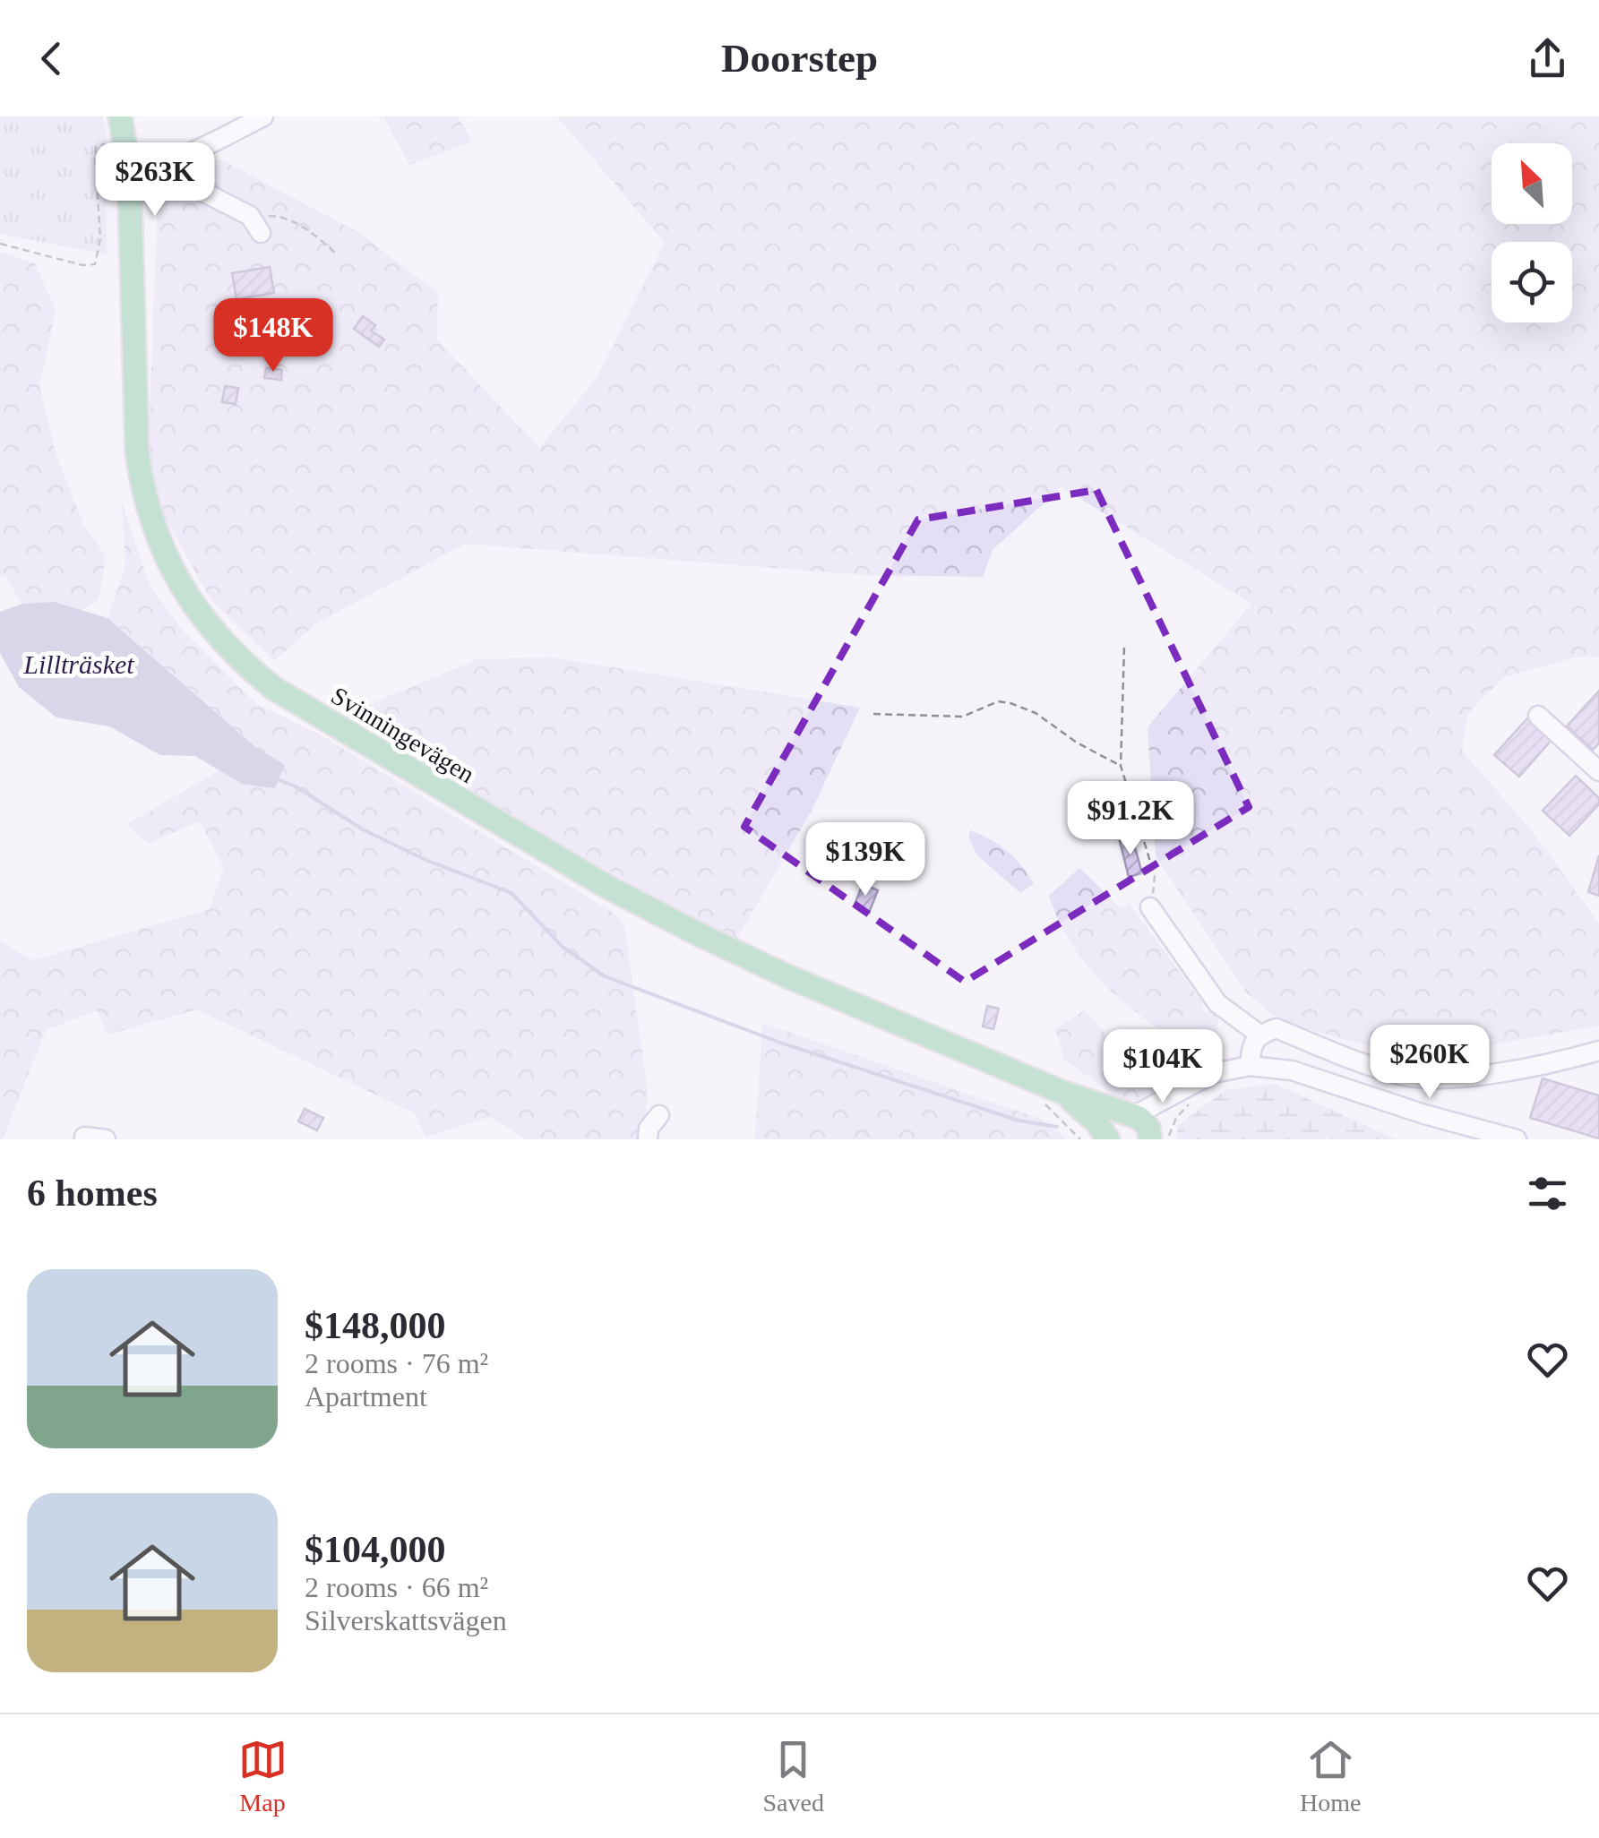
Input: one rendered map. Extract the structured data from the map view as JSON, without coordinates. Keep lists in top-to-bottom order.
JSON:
{
  "streets": {
    "main road": ["Svinningevägen"]
  },
  "water": ["Lillträsket"],
  "north": "top left",
  "page": {
    "header": "Doorstep",
    "price": [
      "$263K",
      "$148K",
      "$91.2K",
      "$139K",
      "$260K",
      "$104K"
    ],
    "heading": "6 homes",
    "list": [
      {
        "name": "$148,000",
        "note": "2 rooms · 76 m² · Apartment"
      },
      {
        "name": "$104,000",
        "note": "2 rooms · 66 m² · Silverskattsvägen"
      }
    ],
    "tabs": ["Map", "Saved", "Home"]
  }
}
